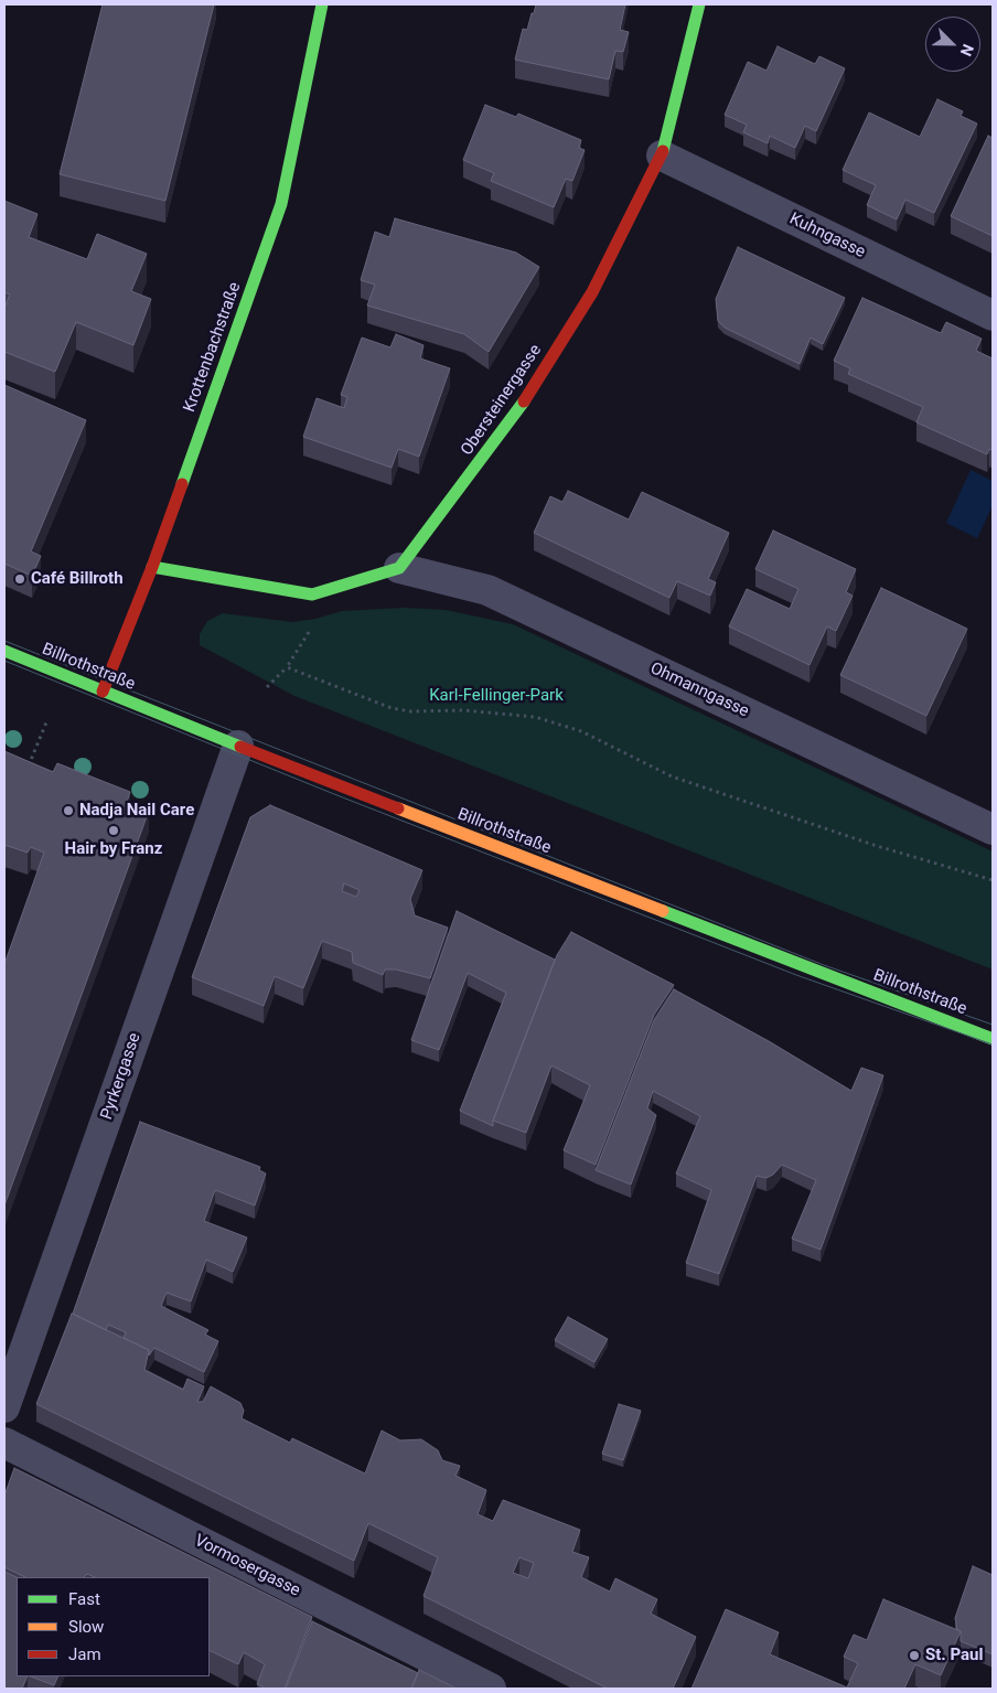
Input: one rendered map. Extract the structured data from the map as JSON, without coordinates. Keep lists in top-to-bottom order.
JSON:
{
  "streets": {
    "main road": ["Krottenbachstraße", "Obersteinergasse", "Billrothstraße"],
    "street": [
      "Kuhngasse",
      "Ohmanngasse",
      "Pyrkergasse",
      "Vormosergasse"
    ]
  },
  "crossings": [
    ["Kuhngasse", "Obersteinergasse"],
    ["Krottenbachstraße", "Billrothstraße"],
    ["Obersteinergasse", "Ohmanngasse"],
    ["Billrothstraße", "Pyrkergasse"]
  ],
  "parks": ["Karl-Fellinger-Park"],
  "places": [
    "Café Billroth",
    "Nadja Nail Care",
    "Hair by Franz",
    "St. Paul"
  ],
  "legend": ["Fast", "Slow", "Jam"],
  "north": "bottom right"
}
